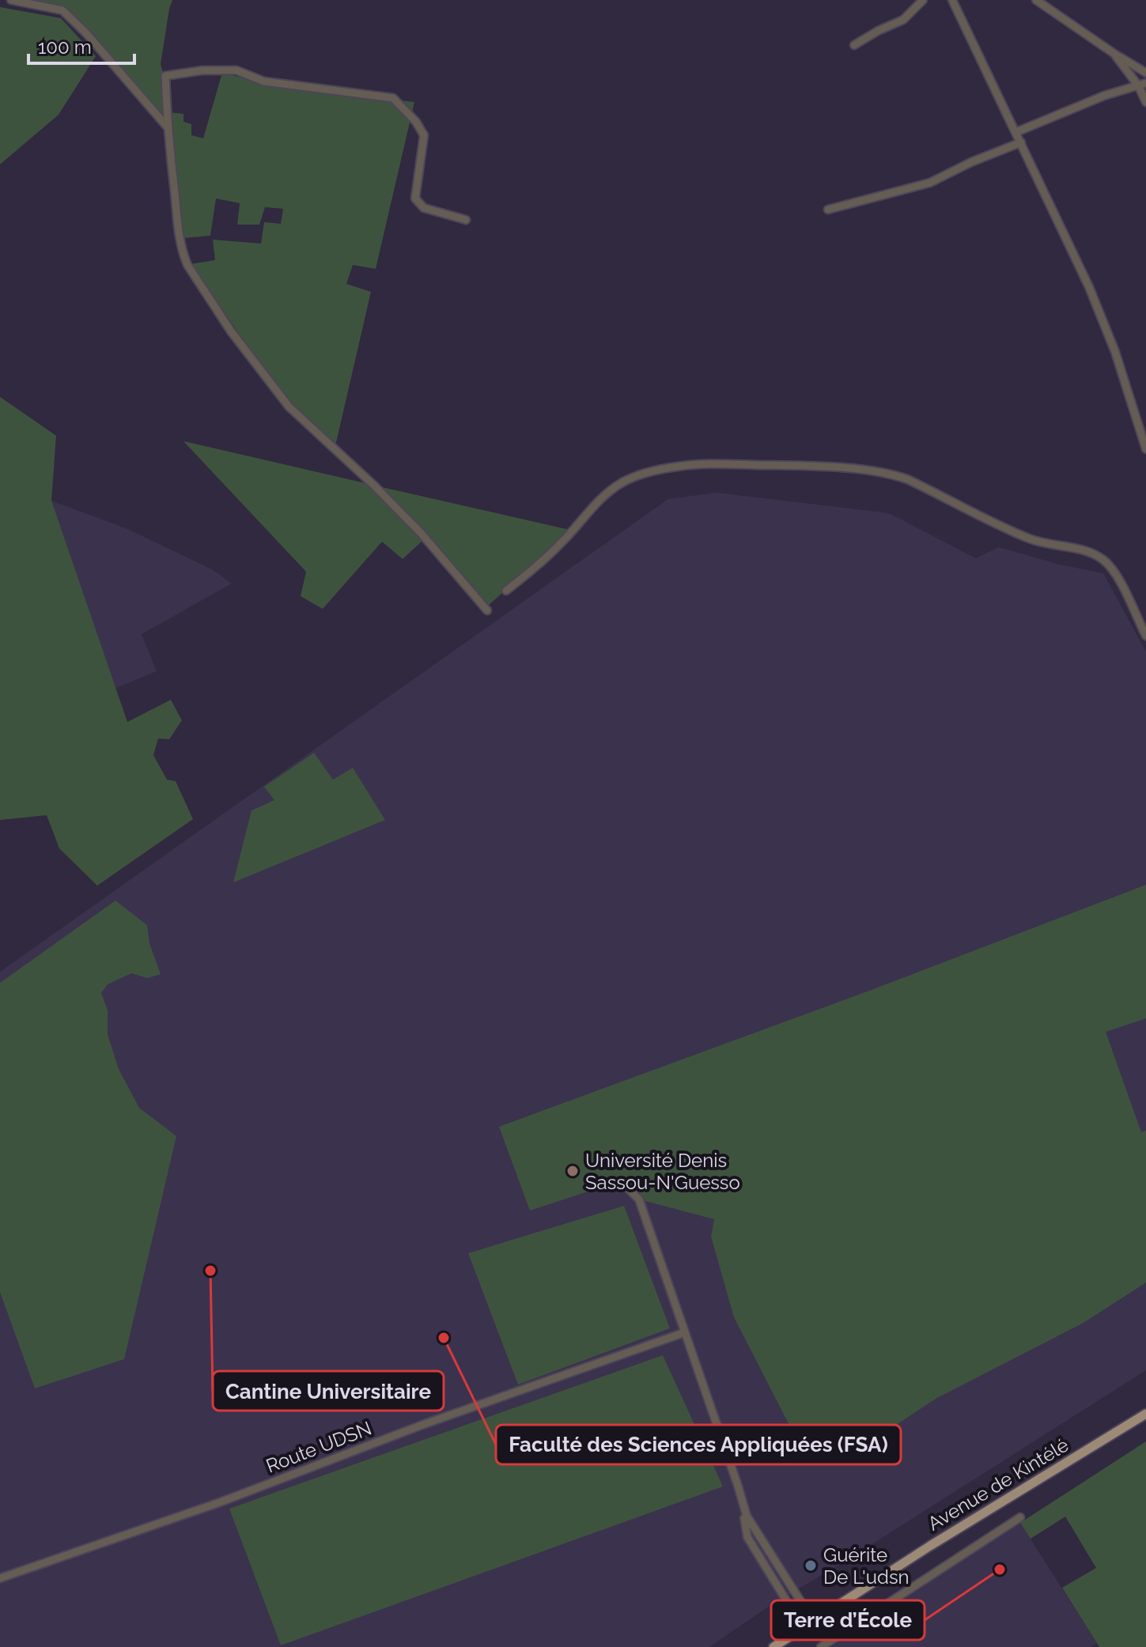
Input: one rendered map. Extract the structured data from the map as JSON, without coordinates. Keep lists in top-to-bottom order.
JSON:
{
  "streets": {
    "main road": ["Avenue de Kintélé"],
    "street": ["Route UDSN"]
  },
  "places": [
    "Université Denis Sassou-N'Guesso",
    "Cantine Universitaire",
    "Faculté des Sciences Appliquées (FSA)",
    "Guérite De L'udsn",
    "Terre d’École"
  ],
  "scale_bar": "100 m"
}
